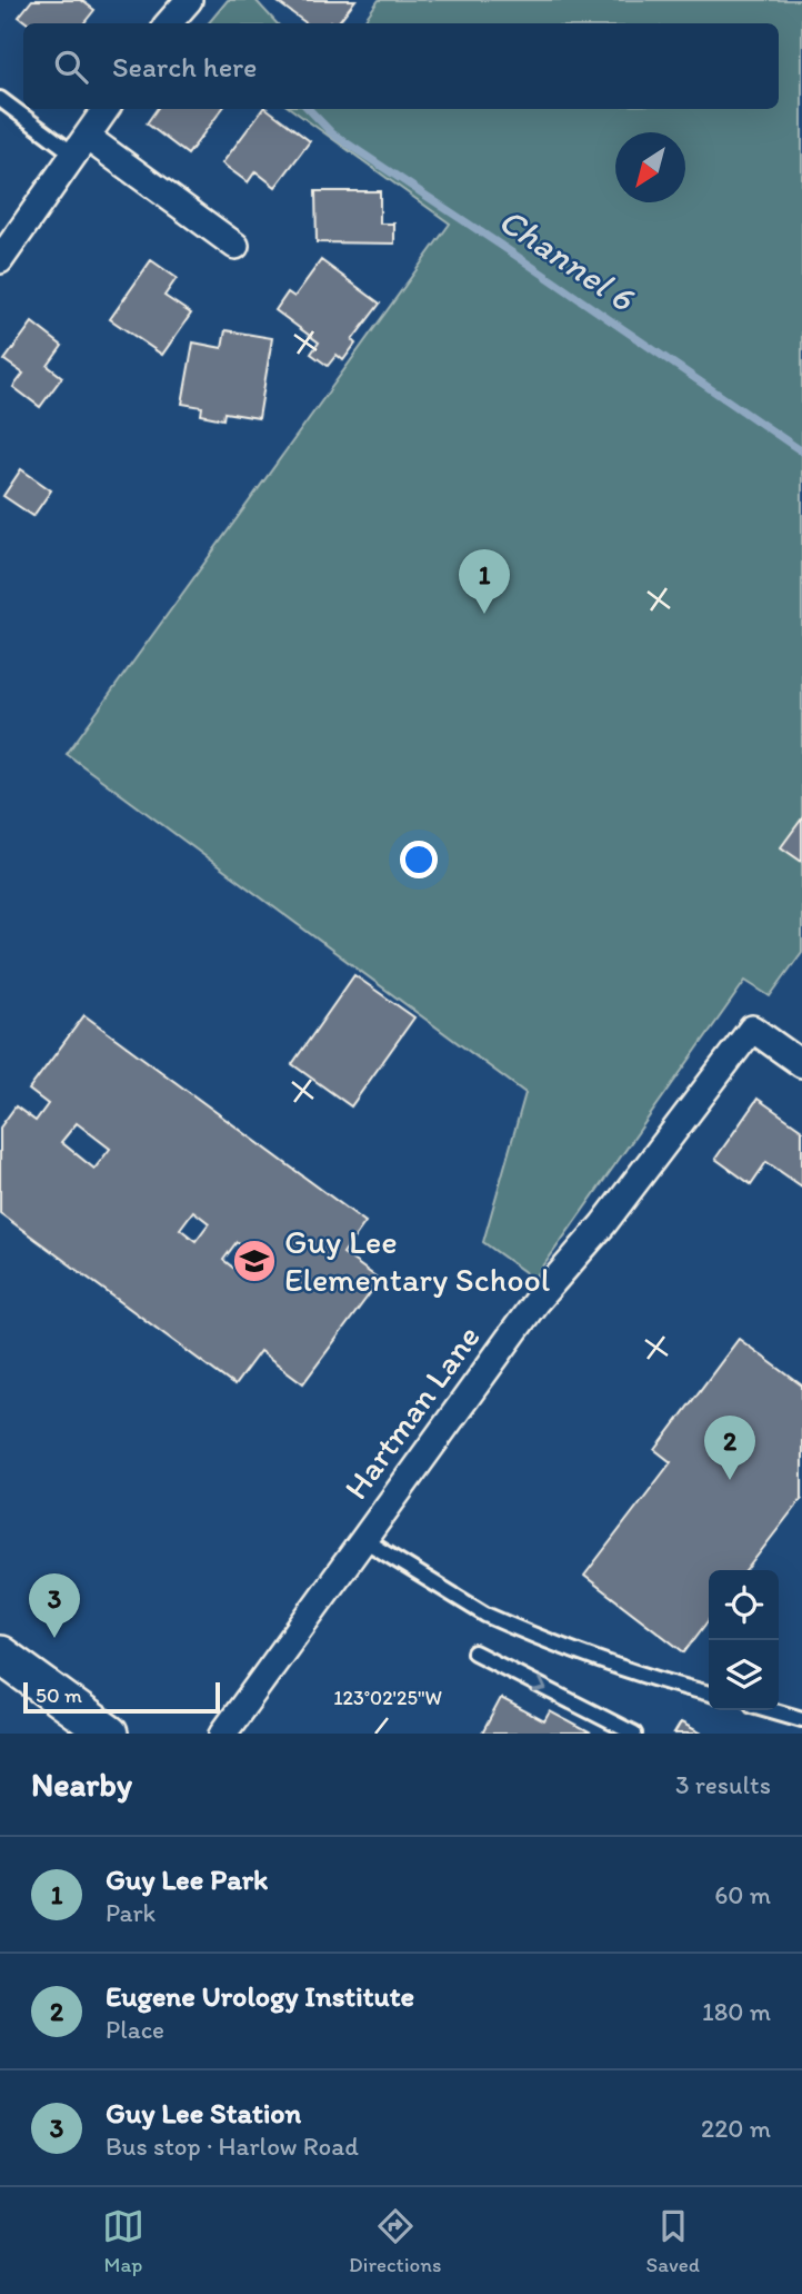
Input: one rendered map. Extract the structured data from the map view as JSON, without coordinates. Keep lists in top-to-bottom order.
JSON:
{
  "streets": {
    "street": ["Hartman Lane"]
  },
  "water": ["Channel 6"],
  "places": {
    "school or university": ["Guy Lee Elementary School"]
  },
  "scale_bar": "50 m",
  "north": "bottom left",
  "page": {
    "search": "Search here",
    "pins": ["1", "2", "3"],
    "scale": "50 m",
    "heading": ["Nearby", "3 results"],
    "list": [
      {
        "mark": "1",
        "name": "Guy Lee Park",
        "note": "Park",
        "value": "60 m"
      },
      {
        "mark": "2",
        "name": "Eugene Urology Institute",
        "note": "Place",
        "value": "180 m"
      },
      {
        "mark": "3",
        "name": "Guy Lee Station",
        "note": "Bus stop · Harlow Road",
        "value": "220 m"
      }
    ],
    "nav": ["Map", "Directions", "Saved"]
  },
  "coordinates": ["123°02'25\"W"]
}
